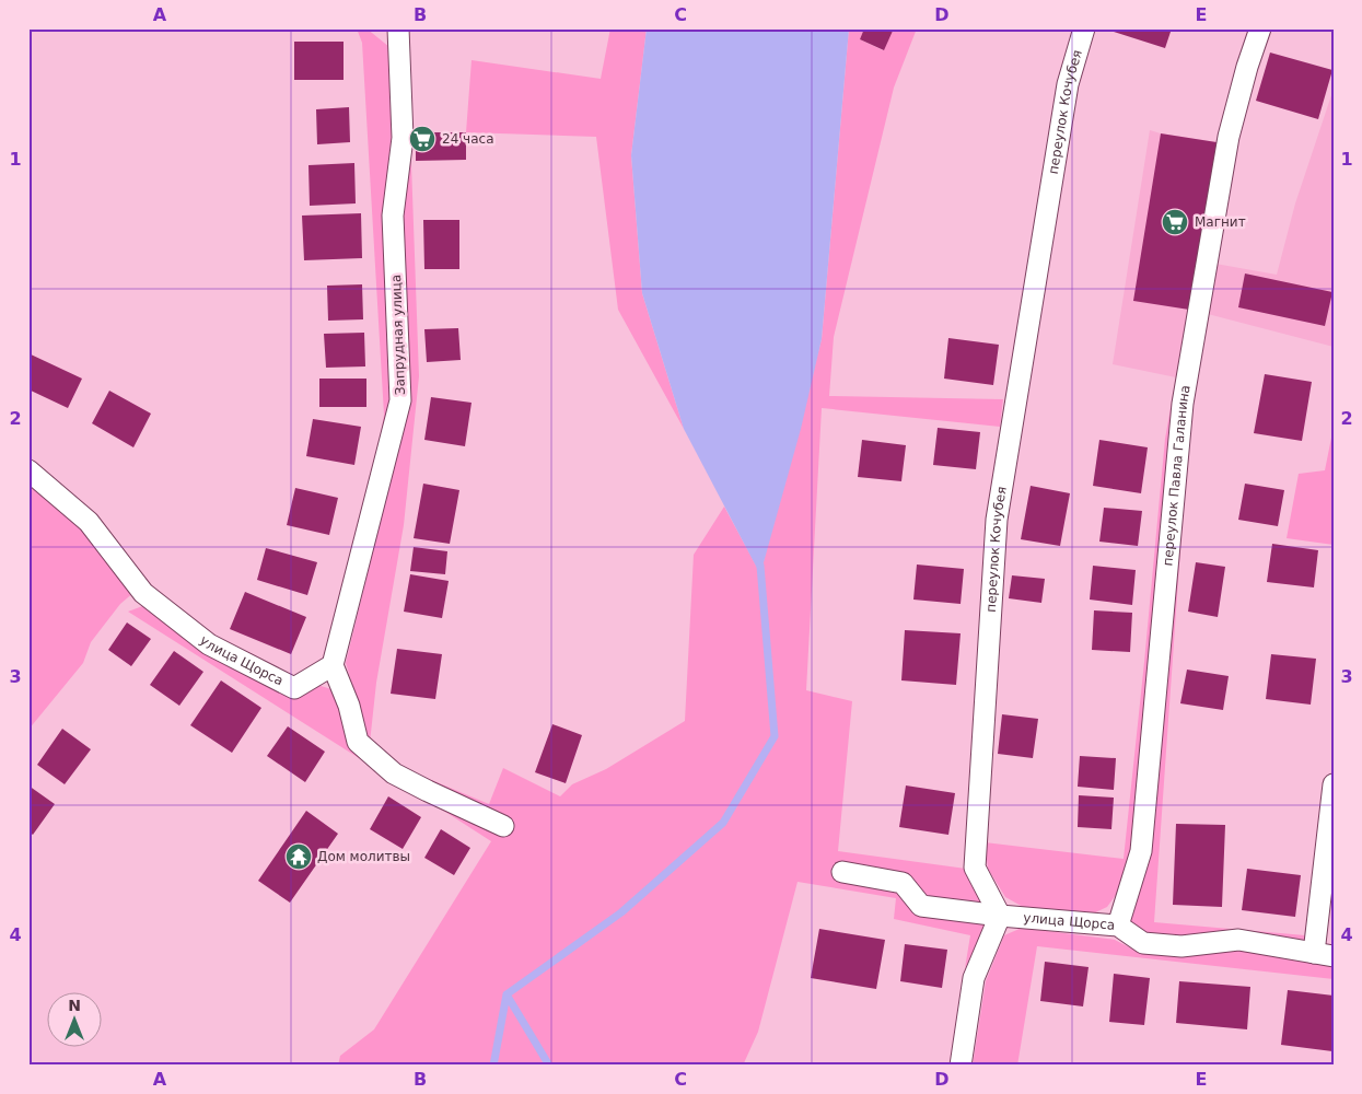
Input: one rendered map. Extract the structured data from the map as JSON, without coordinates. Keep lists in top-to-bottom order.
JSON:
{
  "streets": {
    "street": [
      "переулок Кочубея",
      "Запрудная улица",
      "переулок Павла Галанина",
      "улица Щорса"
    ]
  },
  "crossings": [
    ["переулок Кочубея", "улица Щорса"],
    ["Запрудная улица", "улица Щорса"],
    ["переулок Павла Галанина", "улица Щорса"]
  ],
  "places": {
    "supermarket": ["24 часа", "Магнит"],
    "temple": ["Дом молитвы"]
  },
  "north": "top",
  "grid": {
    "columns": [
      "A",
      "B",
      "C",
      "D",
      "E"
    ],
    "rows": [
      "1",
      "2",
      "3",
      "4"
    ]
  }
}
